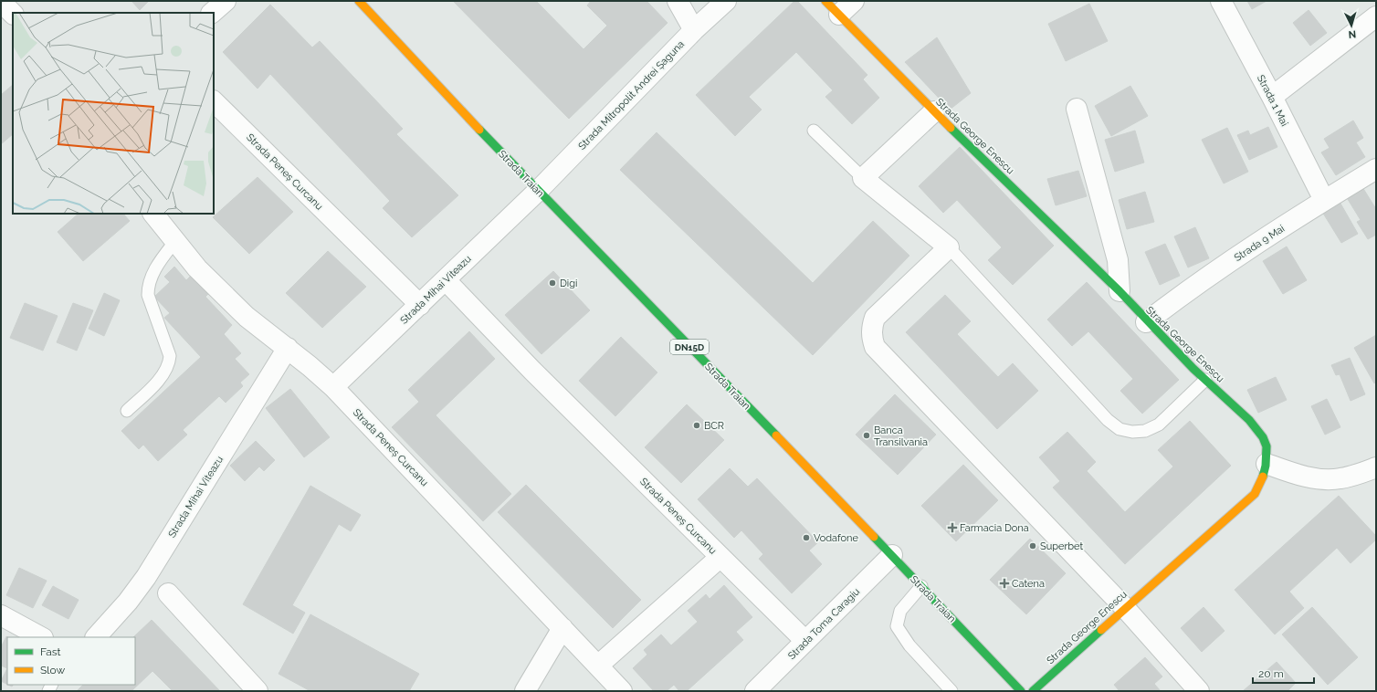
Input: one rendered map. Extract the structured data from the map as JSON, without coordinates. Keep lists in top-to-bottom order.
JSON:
{
  "streets": {
    "street": [
      "Strada Mitropolit Andrei Șaguna",
      "Strada 1 Mai",
      "Strada George Enescu",
      "Strada Peneș Curcanu",
      "Strada Traian",
      "Strada 9 Mai",
      "Strada Mihai Viteazu",
      "DN15D",
      "Strada Toma Caragiu"
    ]
  },
  "crossings": [
    ["Strada Mitropolit Andrei Șaguna", "Strada Traian"],
    ["Strada Mitropolit Andrei Șaguna", "Strada Mihai Viteazu"],
    ["Strada 1 Mai", "Strada 9 Mai"],
    ["Strada George Enescu", "Strada 9 Mai"],
    ["Strada Peneș Curcanu", "Strada Mihai Viteazu"],
    ["Strada Peneș Curcanu", "Strada Toma Caragiu"],
    ["Strada Traian", "Strada Mihai Viteazu"],
    ["Strada Traian", "Strada Toma Caragiu"]
  ],
  "places": {
    "other": [
      "Digi",
      "BCR",
      "Banca Transilvania",
      "Vodafone",
      "Superbet"
    ],
    "health": ["Farmacia Dona", "Catena"]
  },
  "legend": ["Fast", "Slow"],
  "scale_bar": "20 m",
  "north": "bottom"
}
